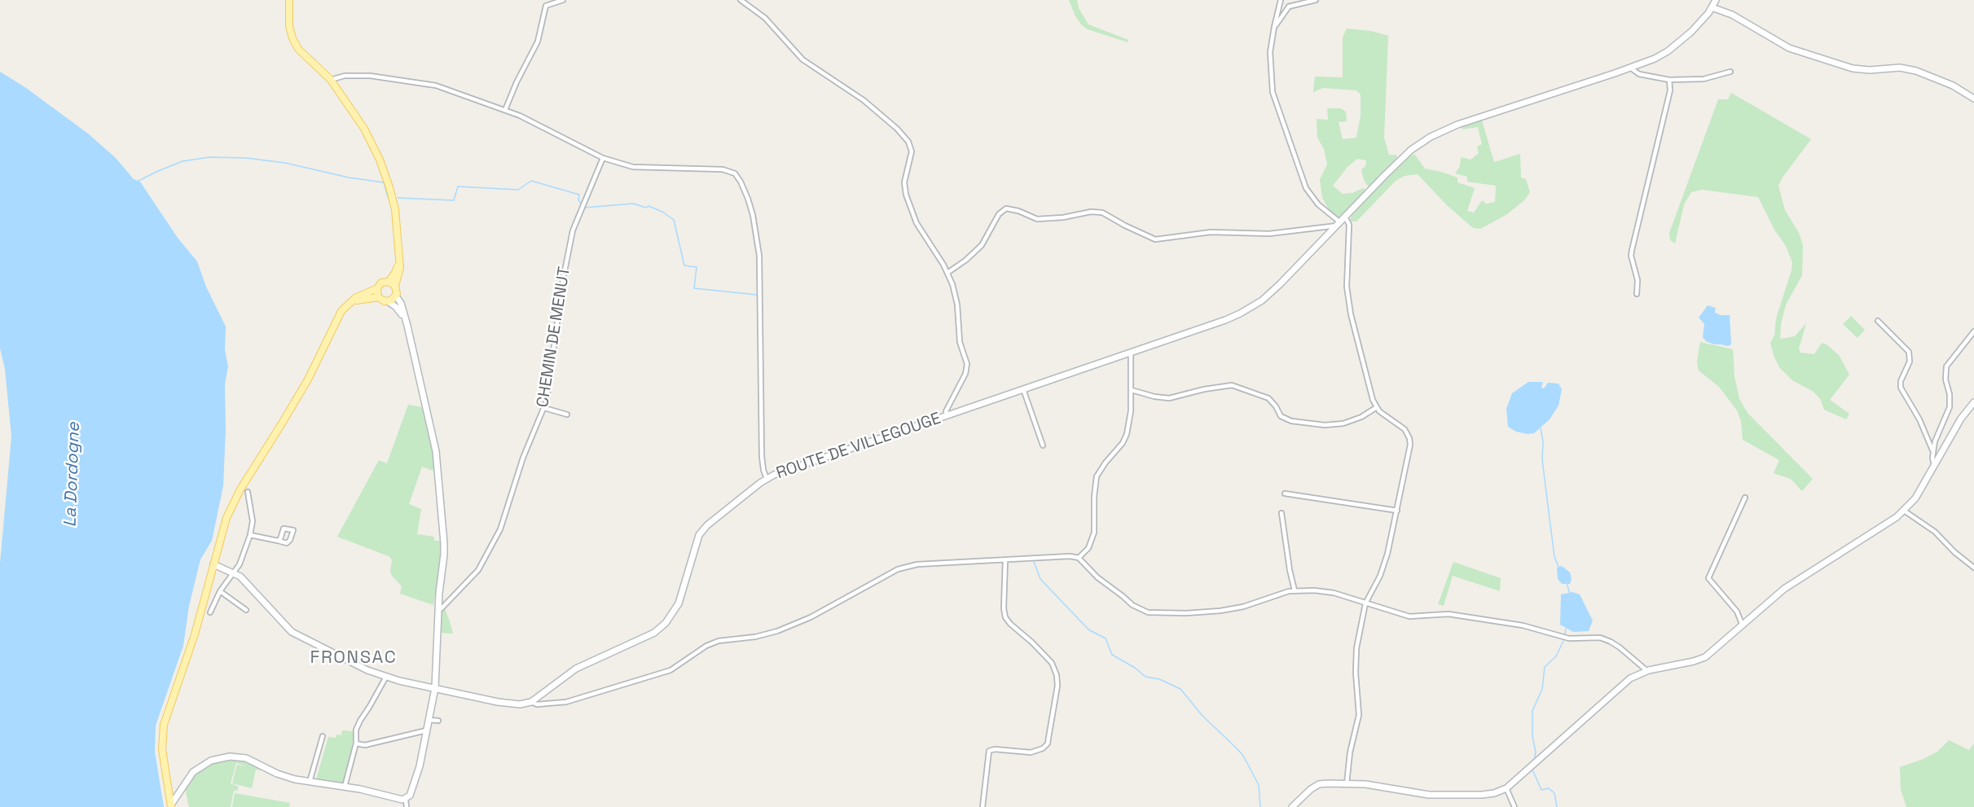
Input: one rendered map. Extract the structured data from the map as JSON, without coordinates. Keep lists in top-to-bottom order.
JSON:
{
  "streets": {
    "street": ["CHEMIN DE MENUT", "ROUTE DE VILLEGOUGE"]
  },
  "districts": ["FRONSAC"],
  "water": ["La Dordogne"]
}
